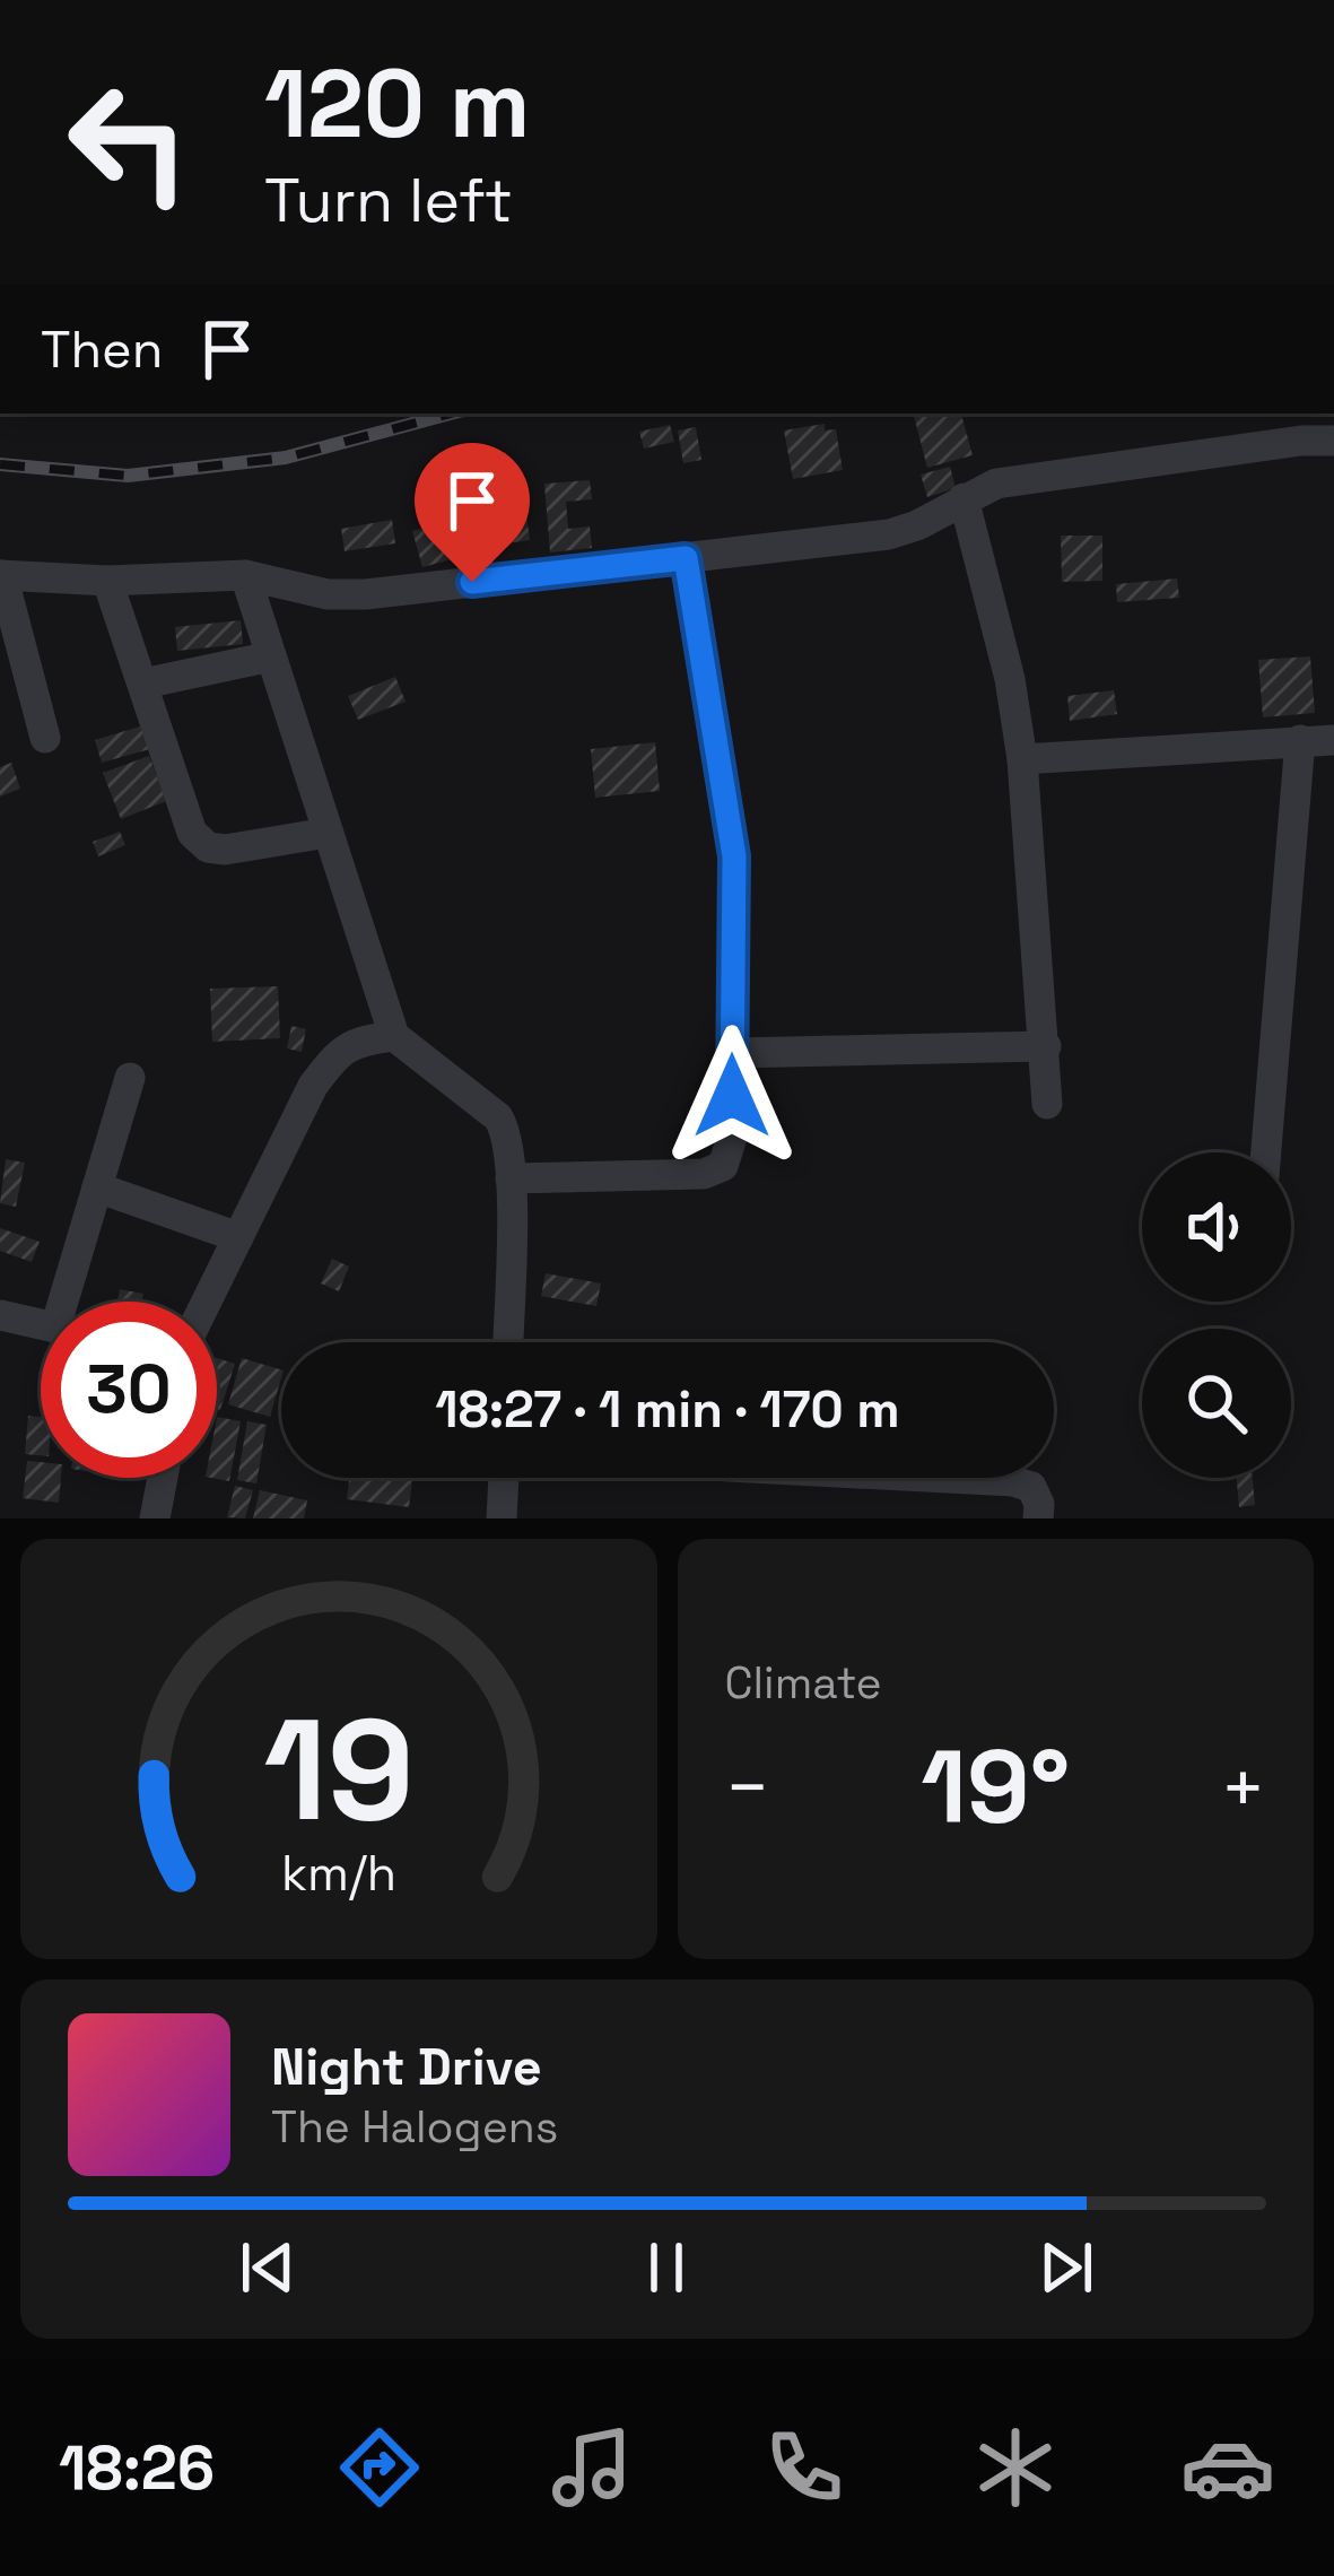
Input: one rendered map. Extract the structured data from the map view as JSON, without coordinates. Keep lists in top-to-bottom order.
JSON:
{
  "page": {
    "turn": ["120 m", "Turn left"],
    "then": "Then",
    "limit": "30",
    "trip": "18:27 · 1 min · 170 m",
    "tile": "Climate",
    "heat": ["−", "19°", "+"],
    "song": ["Night Drive", "The Halogens"],
    "tabs": "18:26",
    "gauge": ["19", "km/h"]
  }
}
